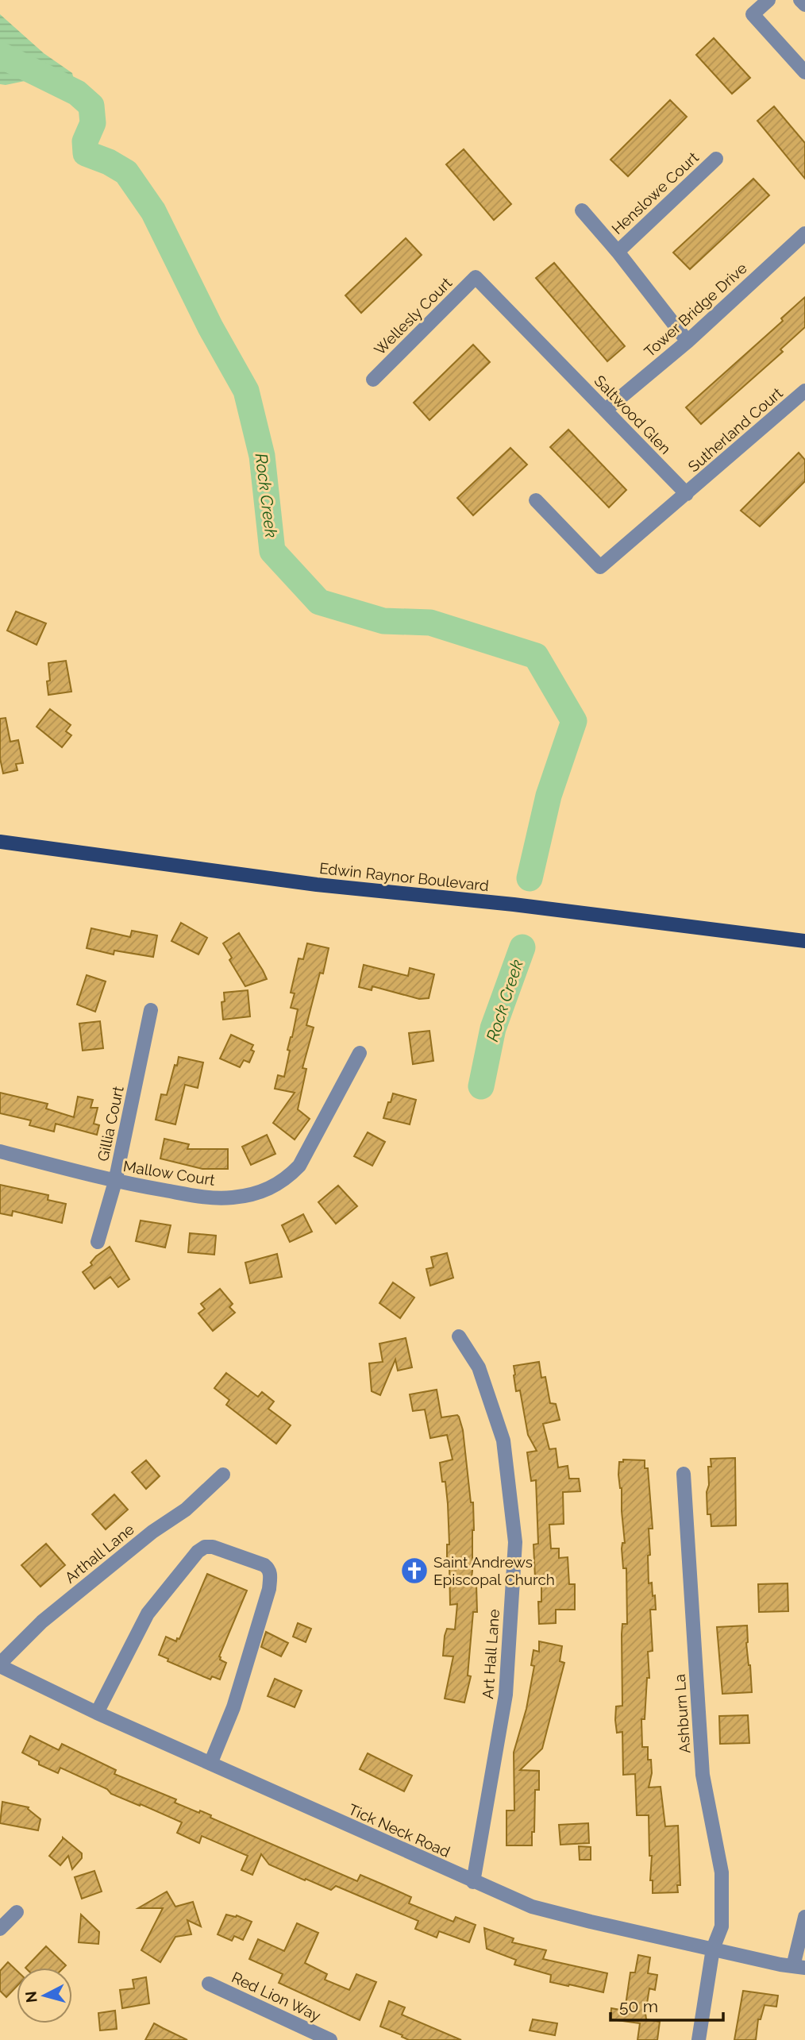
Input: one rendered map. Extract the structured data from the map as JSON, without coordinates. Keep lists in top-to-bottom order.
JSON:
{
  "streets": {
    "main road": ["Edwin Raynor Boulevard"],
    "street": [
      "Henslowe Court",
      "Tower Bridge Drive",
      "Wellesly Court",
      "Saltwood Glen",
      "Sutherland Court",
      "Gillia Court",
      "Mallow Court",
      "Arthall Lane",
      "Art Hall Lane",
      "Ashburn La",
      "Tick Neck Road",
      "Red Lion Way"
    ]
  },
  "crossings": [
    ["Tower Bridge Drive", "Saltwood Glen"],
    ["Wellesly Court", "Saltwood Glen"],
    ["Saltwood Glen", "Sutherland Court"],
    ["Gillia Court", "Mallow Court"],
    ["Arthall Lane", "Tick Neck Road"],
    ["Art Hall Lane", "Tick Neck Road"],
    ["Ashburn La", "Tick Neck Road"]
  ],
  "water": ["Rock Creek"],
  "places": {
    "church": ["Saint Andrews Episcopal Church"]
  },
  "scale_bar": "50 m",
  "north": "left"
}
